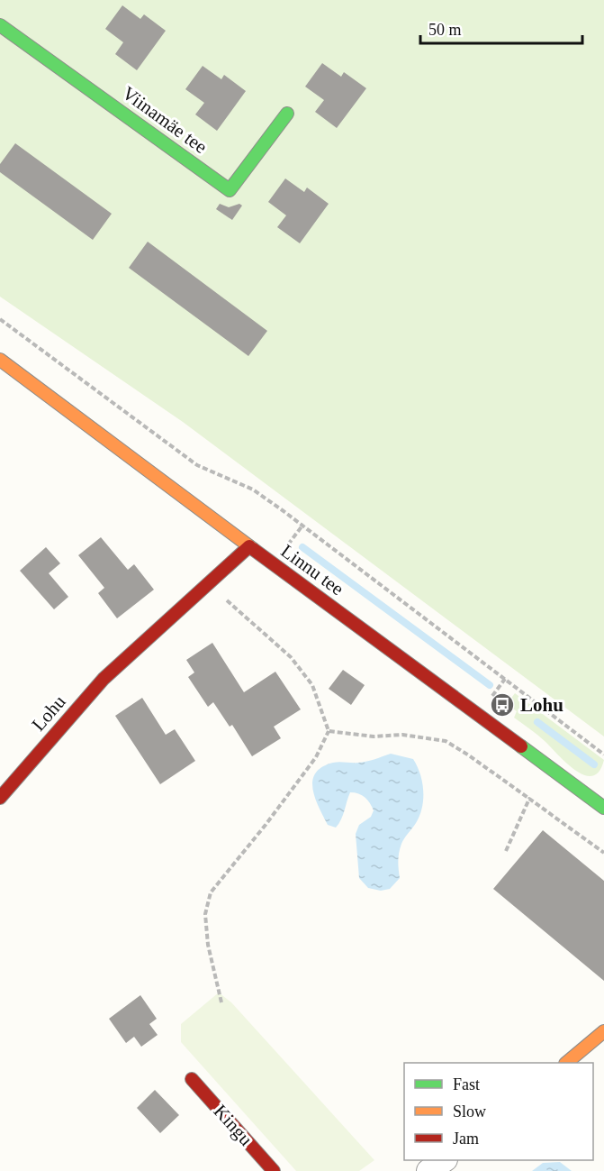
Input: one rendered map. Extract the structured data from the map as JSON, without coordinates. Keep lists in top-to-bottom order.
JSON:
{
  "streets": {
    "street": [
      "Viinamäe tee",
      "Linnu tee",
      "Lohu",
      "Kingu"
    ]
  },
  "crossings": [
    ["Linnu tee", "Lohu"]
  ],
  "places": {
    "bus stop": ["Lohu"]
  },
  "legend": ["Fast", "Slow", "Jam"],
  "scale_bar": "50 m"
}
